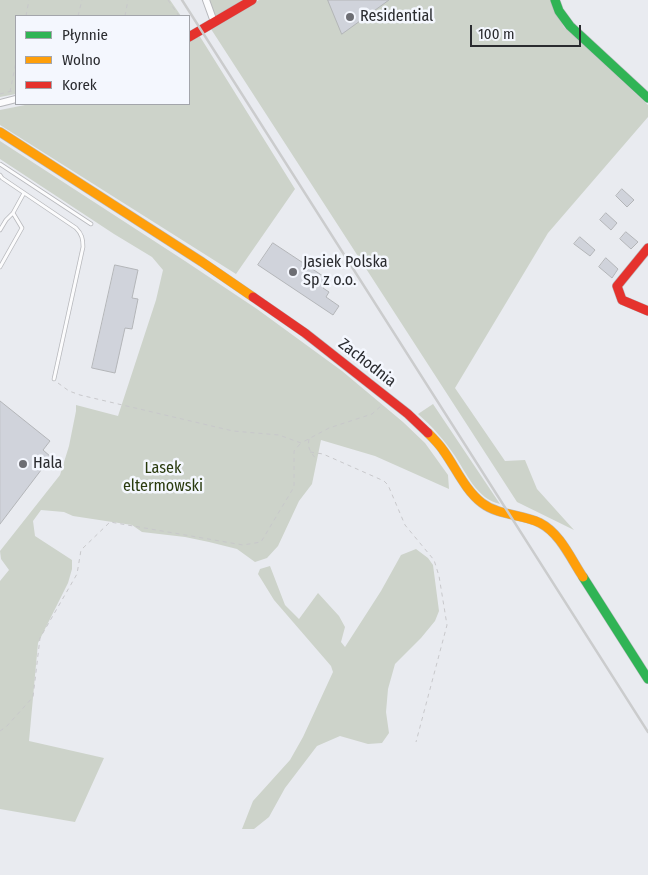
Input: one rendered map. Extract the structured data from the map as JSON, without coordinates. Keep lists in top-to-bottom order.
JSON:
{
  "streets": {
    "street": ["Zachodnia"]
  },
  "parks": ["Lasek eltermowski"],
  "places": ["Residential", "Jasiek Polska Sp z o.o.", "Hala"],
  "legend": ["Płynnie", "Wolno", "Korek"],
  "scale_bar": "100 m"
}
